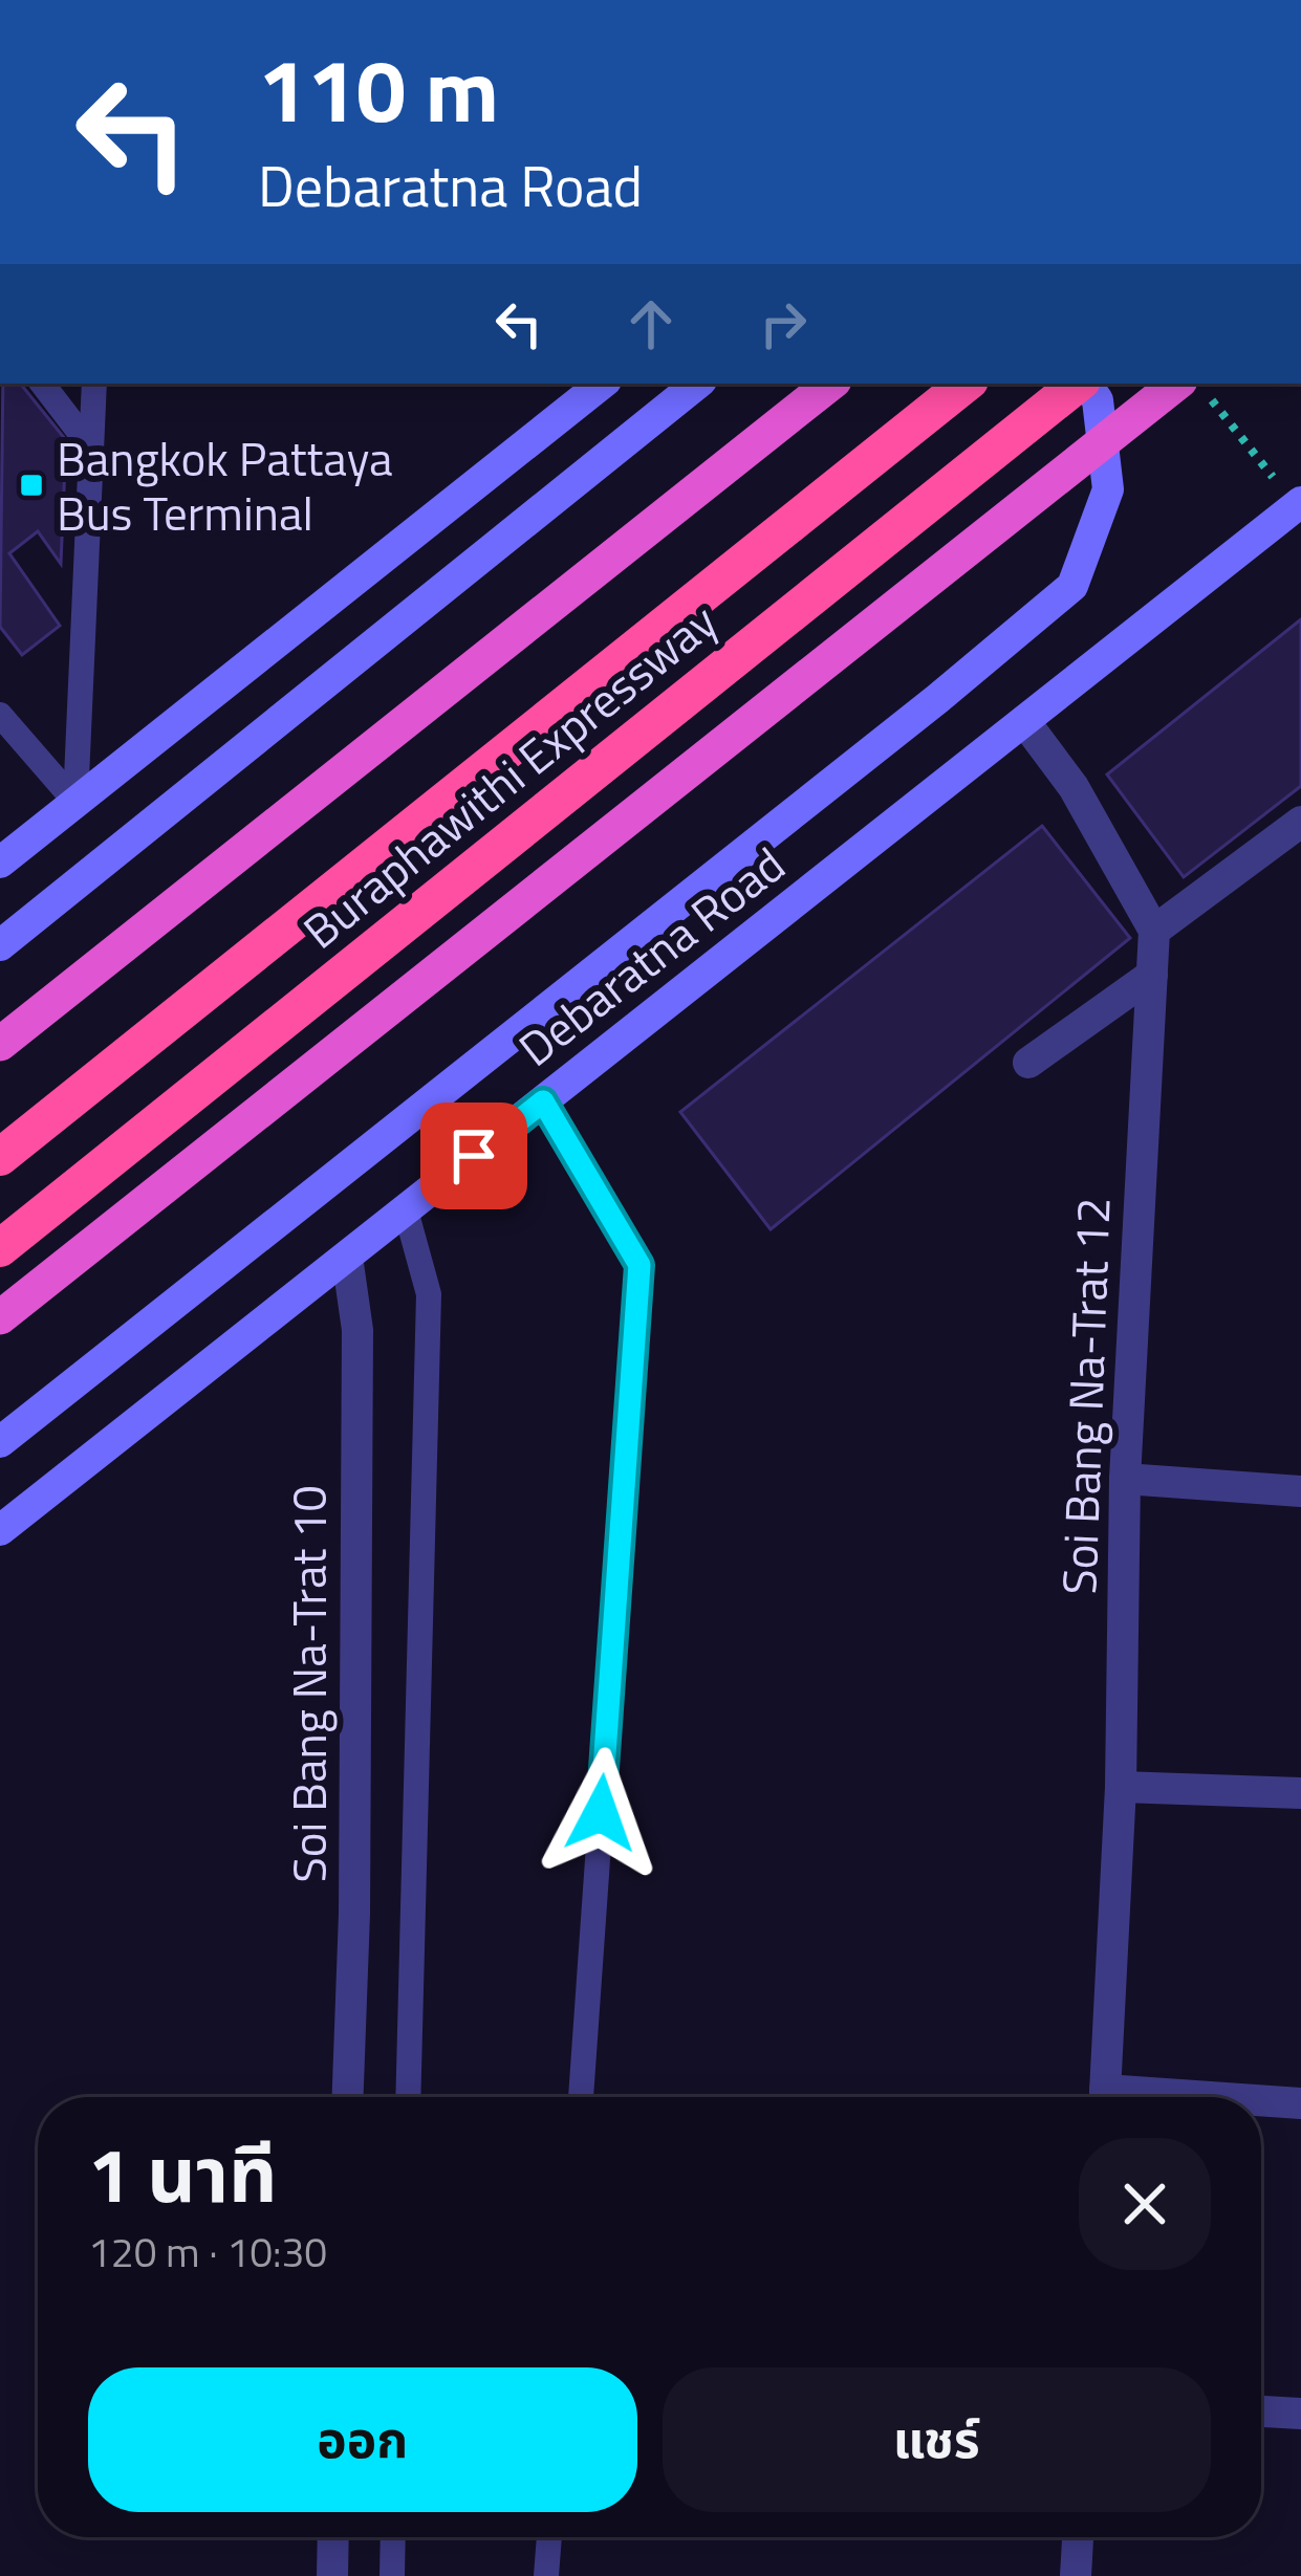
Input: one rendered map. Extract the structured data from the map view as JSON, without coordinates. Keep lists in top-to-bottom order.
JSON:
{
  "streets": {
    "highway": ["Buraphawithi Expressway"],
    "main road": ["Debaratna Road"],
    "street": ["Soi Bang Na-Trat 12", "Soi Bang Na-Trat 10"]
  },
  "crossings": [
    ["Debaratna Road", "Soi Bang Na-Trat 10"]
  ],
  "places": {
    "transit": ["Bangkok Pattaya Bus Terminal"]
  },
  "page": {
    "turn": ["110 m", "Debaratna Road"],
    "heading": ["1 นาที", "120 m · 10:30"],
    "buttons": ["ออก", "แชร์"]
  }
}
